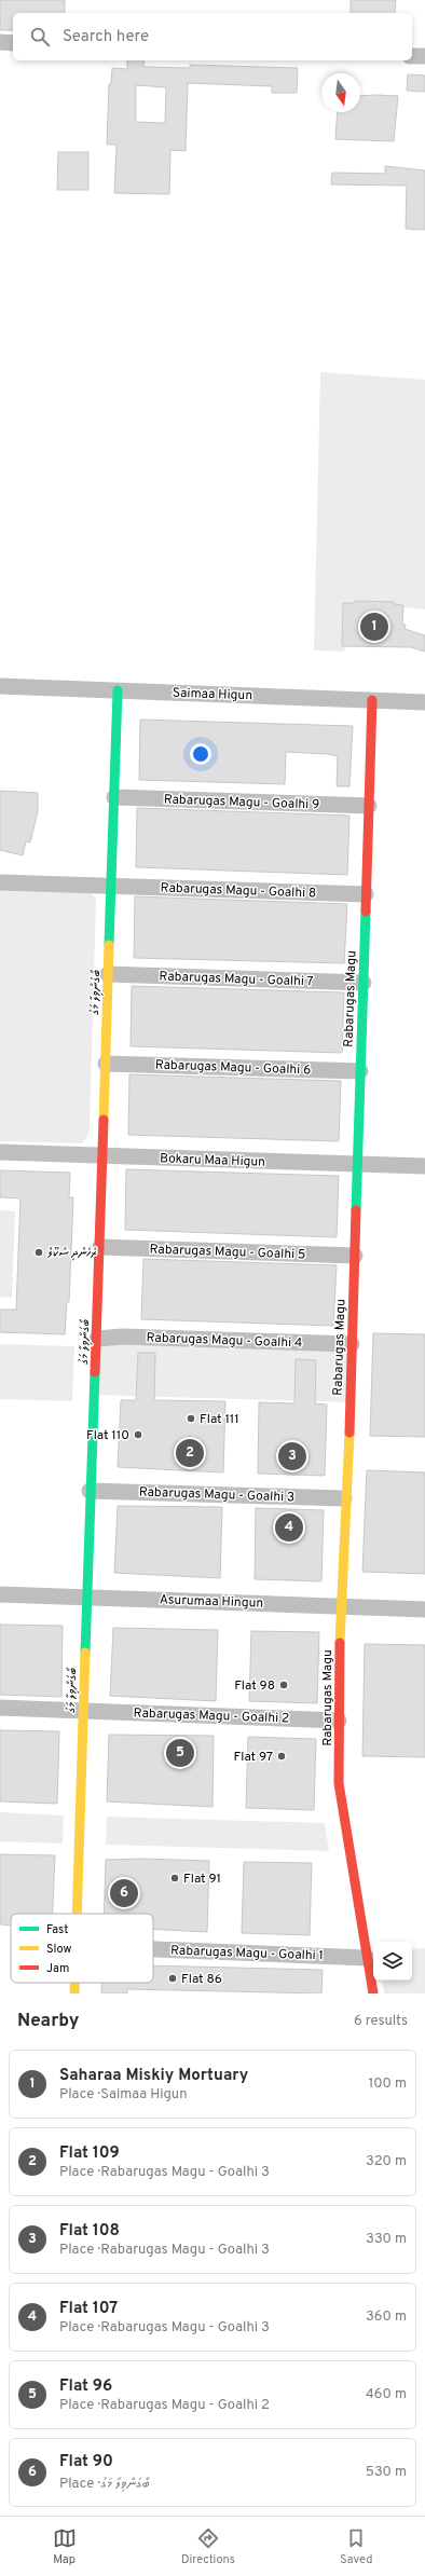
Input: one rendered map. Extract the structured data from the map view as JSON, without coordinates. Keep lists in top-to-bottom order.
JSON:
{
  "streets": {
    "street": [
      "Saimaa Higun",
      "Rabarugas Magu - Goalhi 9",
      "Rabarugas Magu - Goalhi 8",
      "Rabarugas Magu - Goalhi 7",
      "ބޯގަންވިލާ މަގު",
      "Rabarugas Magu",
      "Rabarugas Magu - Goalhi 6",
      "Bokaru Maa Higun",
      "Rabarugas Magu - Goalhi 5",
      "Rabarugas Magu - Goalhi 4",
      "Rabarugas Magu - Goalhi 3",
      "Asurumaa Hingun",
      "Rabarugas Magu - Goalhi 2",
      "Rabarugas Magu - Goalhi 1"
    ]
  },
  "crossings": [
    ["Saimaa Higun", "ބޯގަންވިލާ މަގު"],
    ["Saimaa Higun", "Rabarugas Magu"],
    ["Rabarugas Magu - Goalhi 9", "ބޯގަންވިލާ މަގު"],
    ["Rabarugas Magu - Goalhi 9", "Rabarugas Magu"],
    ["Rabarugas Magu - Goalhi 8", "ބޯގަންވިލާ މަގު"],
    ["Rabarugas Magu - Goalhi 8", "Rabarugas Magu"],
    ["Rabarugas Magu - Goalhi 7", "ބޯގަންވިލާ މަގު"],
    ["Rabarugas Magu - Goalhi 7", "Rabarugas Magu"],
    ["ބޯގަންވިލާ މަގު", "Rabarugas Magu - Goalhi 6"],
    ["ބޯގަންވިލާ މަގު", "Bokaru Maa Higun"],
    ["ބޯގަންވިލާ މަގު", "Rabarugas Magu - Goalhi 5"],
    ["ބޯގަންވިލާ މަގު", "Rabarugas Magu - Goalhi 4"],
    ["ބޯގަންވިލާ މަގު", "Rabarugas Magu - Goalhi 3"],
    ["ބޯގަންވިލާ މަގު", "Asurumaa Hingun"],
    ["ބޯގަންވިލާ މަގު", "Rabarugas Magu - Goalhi 2"],
    ["Rabarugas Magu", "Rabarugas Magu - Goalhi 6"],
    ["Rabarugas Magu", "Bokaru Maa Higun"],
    ["Rabarugas Magu", "Rabarugas Magu - Goalhi 5"],
    ["Rabarugas Magu", "Rabarugas Magu - Goalhi 4"],
    ["Rabarugas Magu", "Rabarugas Magu - Goalhi 3"],
    ["Rabarugas Magu", "Asurumaa Hingun"],
    ["Rabarugas Magu", "Rabarugas Magu - Goalhi 2"],
    ["Rabarugas Magu", "Rabarugas Magu - Goalhi 1"]
  ],
  "places": [
    "ރެހެންދި ސްކޫލް",
    "Flat 111",
    "Flat 110",
    "Flat 98",
    "Flat 97",
    "Flat 91",
    "Flat 86"
  ],
  "legend": ["Fast", "Slow", "Jam"],
  "north": "bottom",
  "page": {
    "search": "Search here",
    "pins": [
      "1",
      "2",
      "3",
      "4",
      "5",
      "6"
    ],
    "heading": ["Nearby", "6 results"],
    "list": [
      {
        "mark": "1",
        "name": "Saharaa Miskiy Mortuary",
        "note": "Place · Saimaa Higun",
        "value": "100 m"
      },
      {
        "mark": "2",
        "name": "Flat 109",
        "note": "Place · Rabarugas Magu - Goalhi 3",
        "value": "320 m"
      },
      {
        "mark": "3",
        "name": "Flat 108",
        "note": "Place · Rabarugas Magu - Goalhi 3",
        "value": "330 m"
      },
      {
        "mark": "4",
        "name": "Flat 107",
        "note": "Place · Rabarugas Magu - Goalhi 3",
        "value": "360 m"
      },
      {
        "mark": "5",
        "name": "Flat 96",
        "note": "Place · Rabarugas Magu - Goalhi 2",
        "value": "460 m"
      },
      {
        "mark": "6",
        "name": "Flat 90",
        "note": "Place · ބޯގަންވިލާ މަގު",
        "value": "530 m"
      }
    ],
    "nav": ["Map", "Directions", "Saved"]
  }
}
